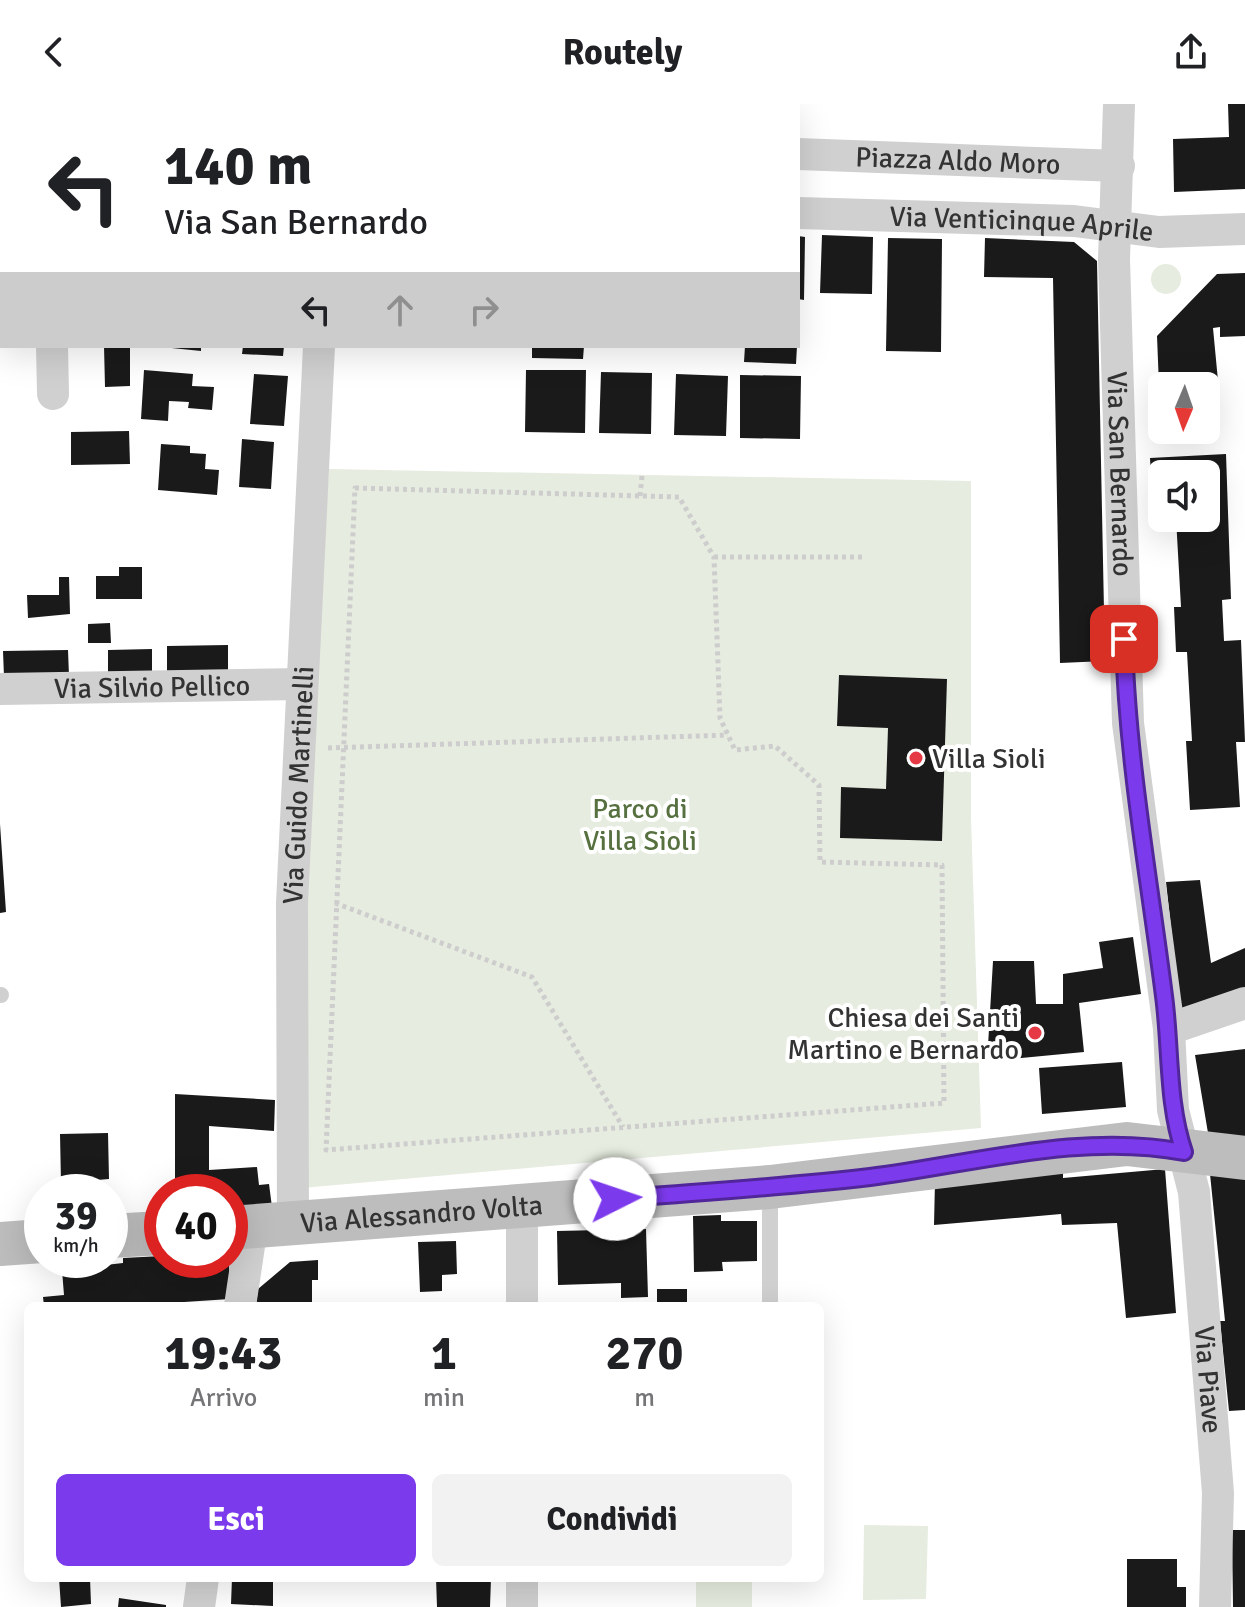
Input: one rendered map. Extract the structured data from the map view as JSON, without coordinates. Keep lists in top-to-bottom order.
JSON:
{
  "streets": {
    "street": [
      "Piazza Aldo Moro",
      "Via Venticinque Aprile",
      "Via San Bernardo",
      "Via Silvio Pellico",
      "Via Guido Martinelli",
      "Via Alessandro Volta",
      "Via Piave"
    ]
  },
  "crossings": [
    ["Piazza Aldo Moro", "Via San Bernardo"],
    ["Via Venticinque Aprile", "Via San Bernardo"],
    ["Via San Bernardo", "Via Alessandro Volta"],
    ["Via San Bernardo", "Via Piave"],
    ["Via Silvio Pellico", "Via Guido Martinelli"],
    ["Via Guido Martinelli", "Via Alessandro Volta"],
    ["Via Alessandro Volta", "Via Piave"]
  ],
  "parks": ["Parco di Villa Sioli"],
  "places": ["Villa Sioli", "Chiesa dei Santi Martino e Bernardo"],
  "north": "bottom",
  "page": {
    "header": "Routely",
    "turn": ["140 m", "Via San Bernardo"],
    "speed": "39 km/h",
    "limit": "40",
    "eta": [
      "19:43",
      "Arrivo",
      "1",
      "min",
      "270",
      "m"
    ],
    "buttons": ["Esci", "Condividi"]
  }
}
